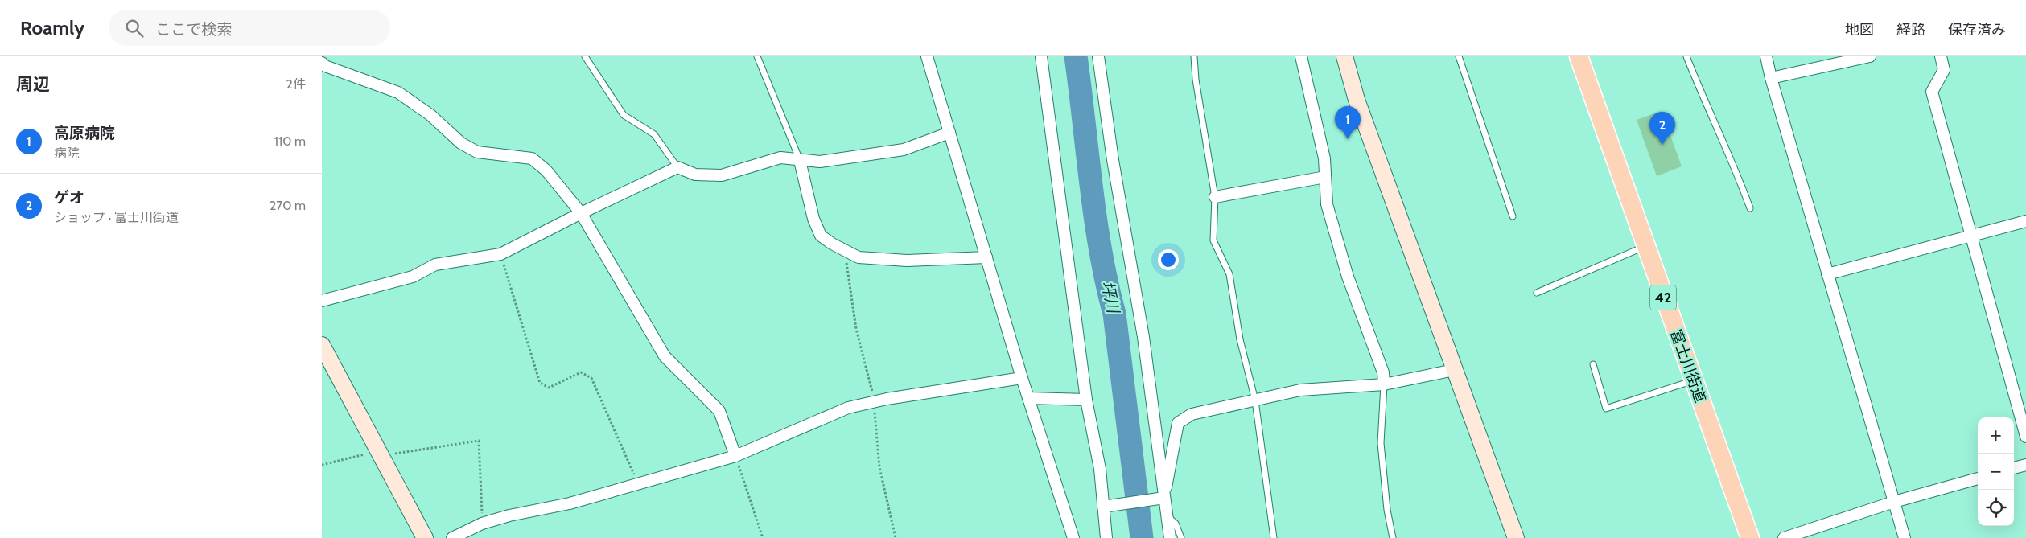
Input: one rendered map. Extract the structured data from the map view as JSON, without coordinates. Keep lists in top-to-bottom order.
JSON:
{
  "streets": {
    "main road": ["42", "富士川街道"]
  },
  "water": ["坪川"],
  "page": {
    "header": "Roamly",
    "search": "ここで検索",
    "nav": ["地図", "経路", "保存済み"],
    "heading": ["周辺", "2件"],
    "pins": ["1", "2"],
    "list": [
      {
        "mark": "1",
        "name": "高原病院",
        "note": "病院",
        "value": "110 m"
      },
      {
        "mark": "2",
        "name": "ゲオ",
        "note": "ショップ · 富士川街道",
        "value": "270 m"
      }
    ],
    "map_buttons": ["+", "−"]
  }
}
